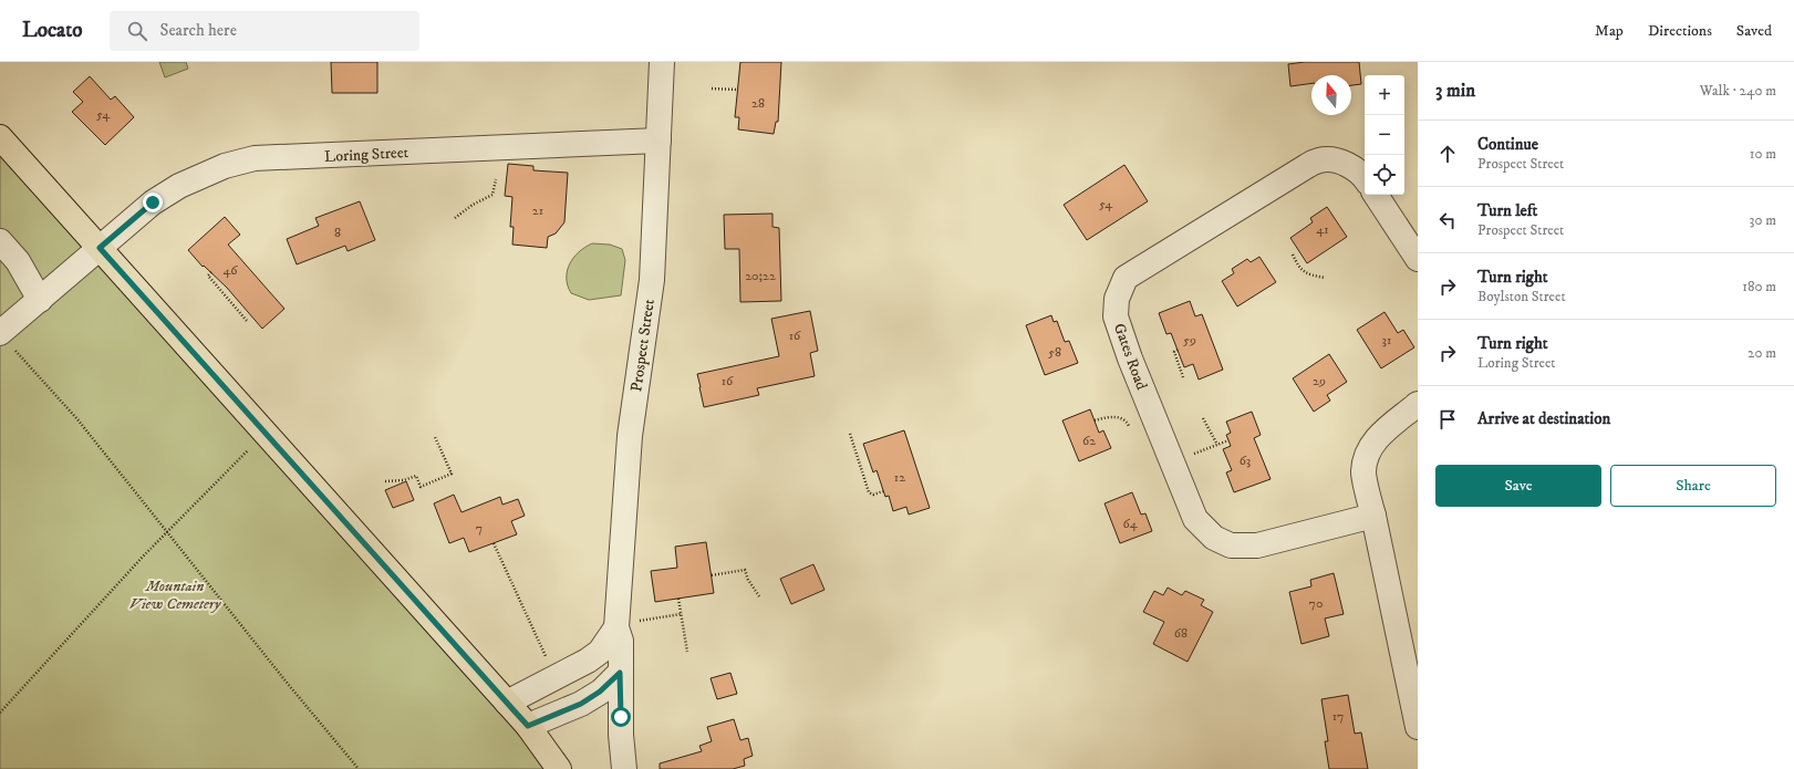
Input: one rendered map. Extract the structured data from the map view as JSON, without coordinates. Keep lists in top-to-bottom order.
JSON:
{
  "streets": {
    "street": ["Loring Street", "Prospect Street", "Gates Road"]
  },
  "crossings": [
    ["Loring Street", "Prospect Street"]
  ],
  "parks": ["Mountain View Cemetery"],
  "house_numbers": [
    "28",
    "54",
    "54",
    "21",
    "41",
    "8",
    "46",
    "20;22",
    "16",
    "59",
    "31",
    "58",
    "16",
    "29",
    "62",
    "63",
    "12",
    "64",
    "7",
    "70",
    "68",
    "17"
  ],
  "north": "top",
  "page": {
    "header": "Locato",
    "search": "Search here",
    "nav": ["Map", "Directions", "Saved"],
    "heading": ["3 min", "Walk · 240 m"],
    "map_buttons": ["+", "−"],
    "list": [
      ["Continue", "Prospect Street", "10 m"],
      ["Turn left", "Prospect Street", "30 m"],
      ["Turn right", "Boylston Street", "180 m"],
      ["Turn right", "Loring Street", "20 m"],
      "Arrive at destination"
    ],
    "buttons": ["Save", "Share"]
  }
}
